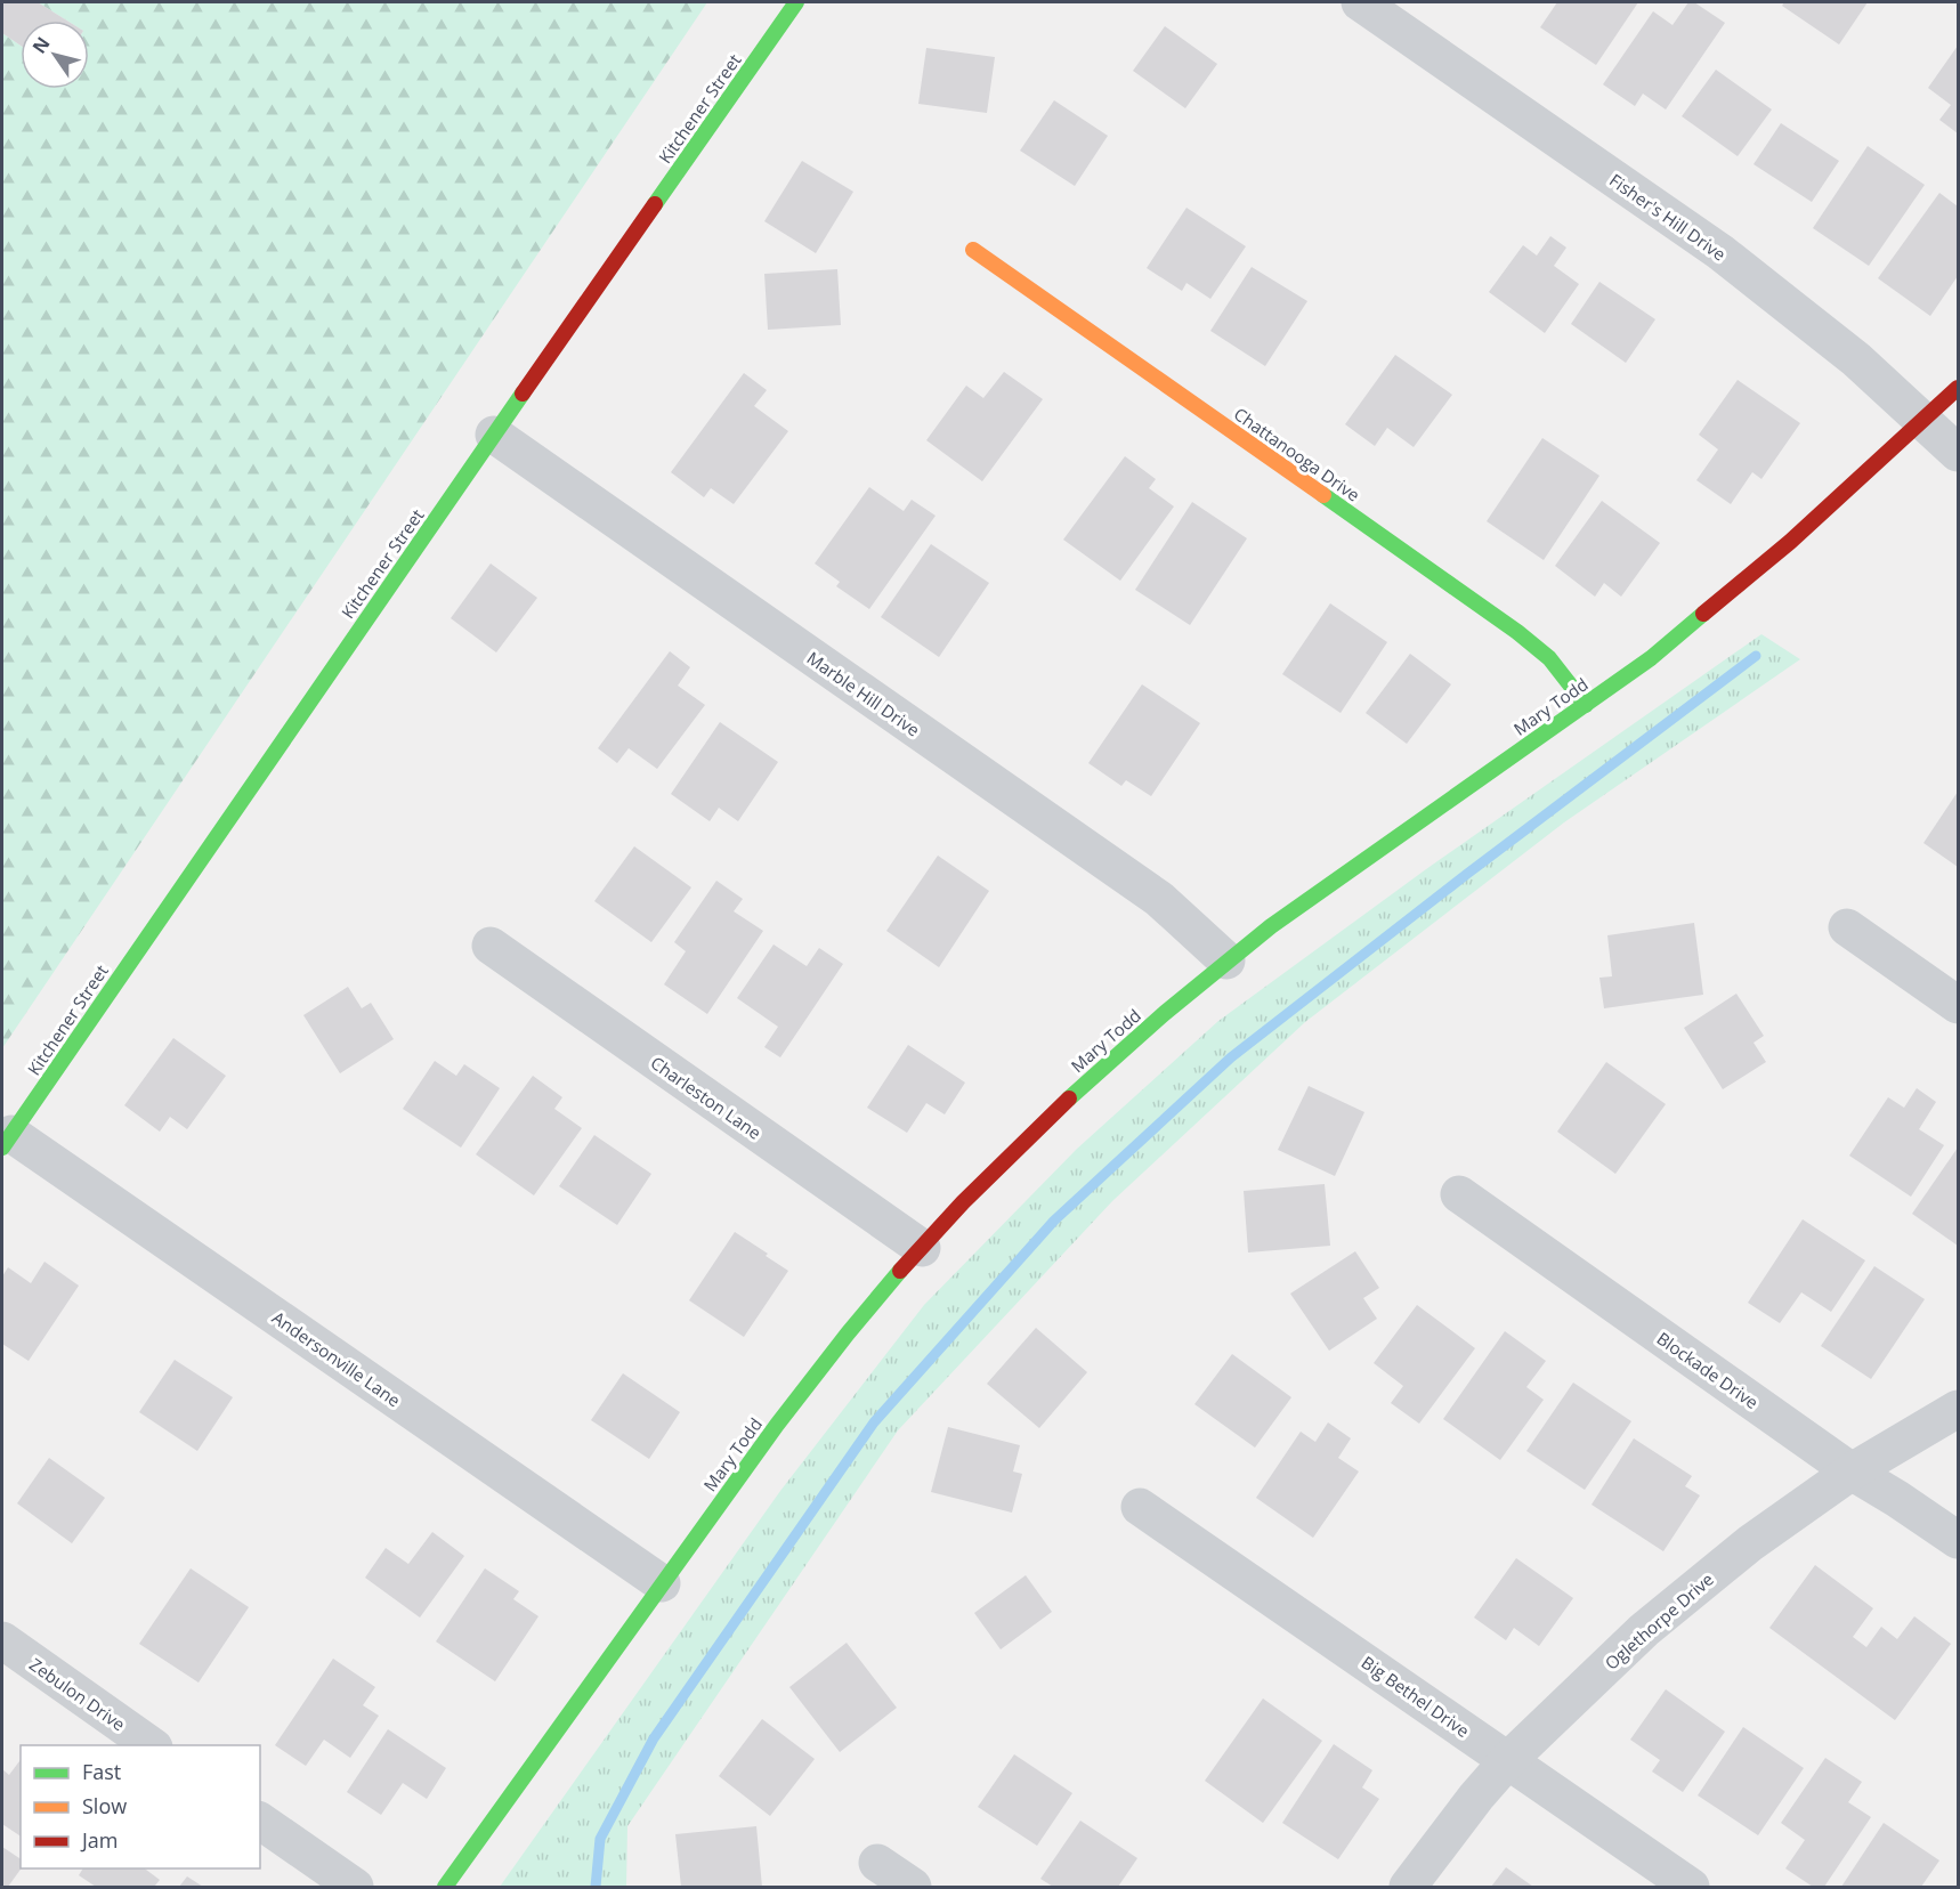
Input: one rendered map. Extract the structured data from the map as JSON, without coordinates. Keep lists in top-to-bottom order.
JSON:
{
  "streets": {
    "street": [
      "Kitchener Street",
      "Fisher's Hill Drive",
      "Chattanooga Drive",
      "Marble Hill Drive",
      "Mary Todd",
      "Charleston Lane",
      "Andersonville Lane",
      "Blockade Drive",
      "Oglethorpe Drive",
      "Zebulon Drive",
      "Big Bethel Drive"
    ]
  },
  "crossings": [
    ["Kitchener Street", "Marble Hill Drive"],
    ["Kitchener Street", "Andersonville Lane"],
    ["Fisher's Hill Drive", "Mary Todd"],
    ["Chattanooga Drive", "Mary Todd"],
    ["Marble Hill Drive", "Mary Todd"],
    ["Mary Todd", "Charleston Lane"],
    ["Mary Todd", "Andersonville Lane"],
    ["Blockade Drive", "Oglethorpe Drive"],
    ["Oglethorpe Drive", "Big Bethel Drive"]
  ],
  "legend": ["Fast", "Slow", "Jam"],
  "north": "top left"
}
